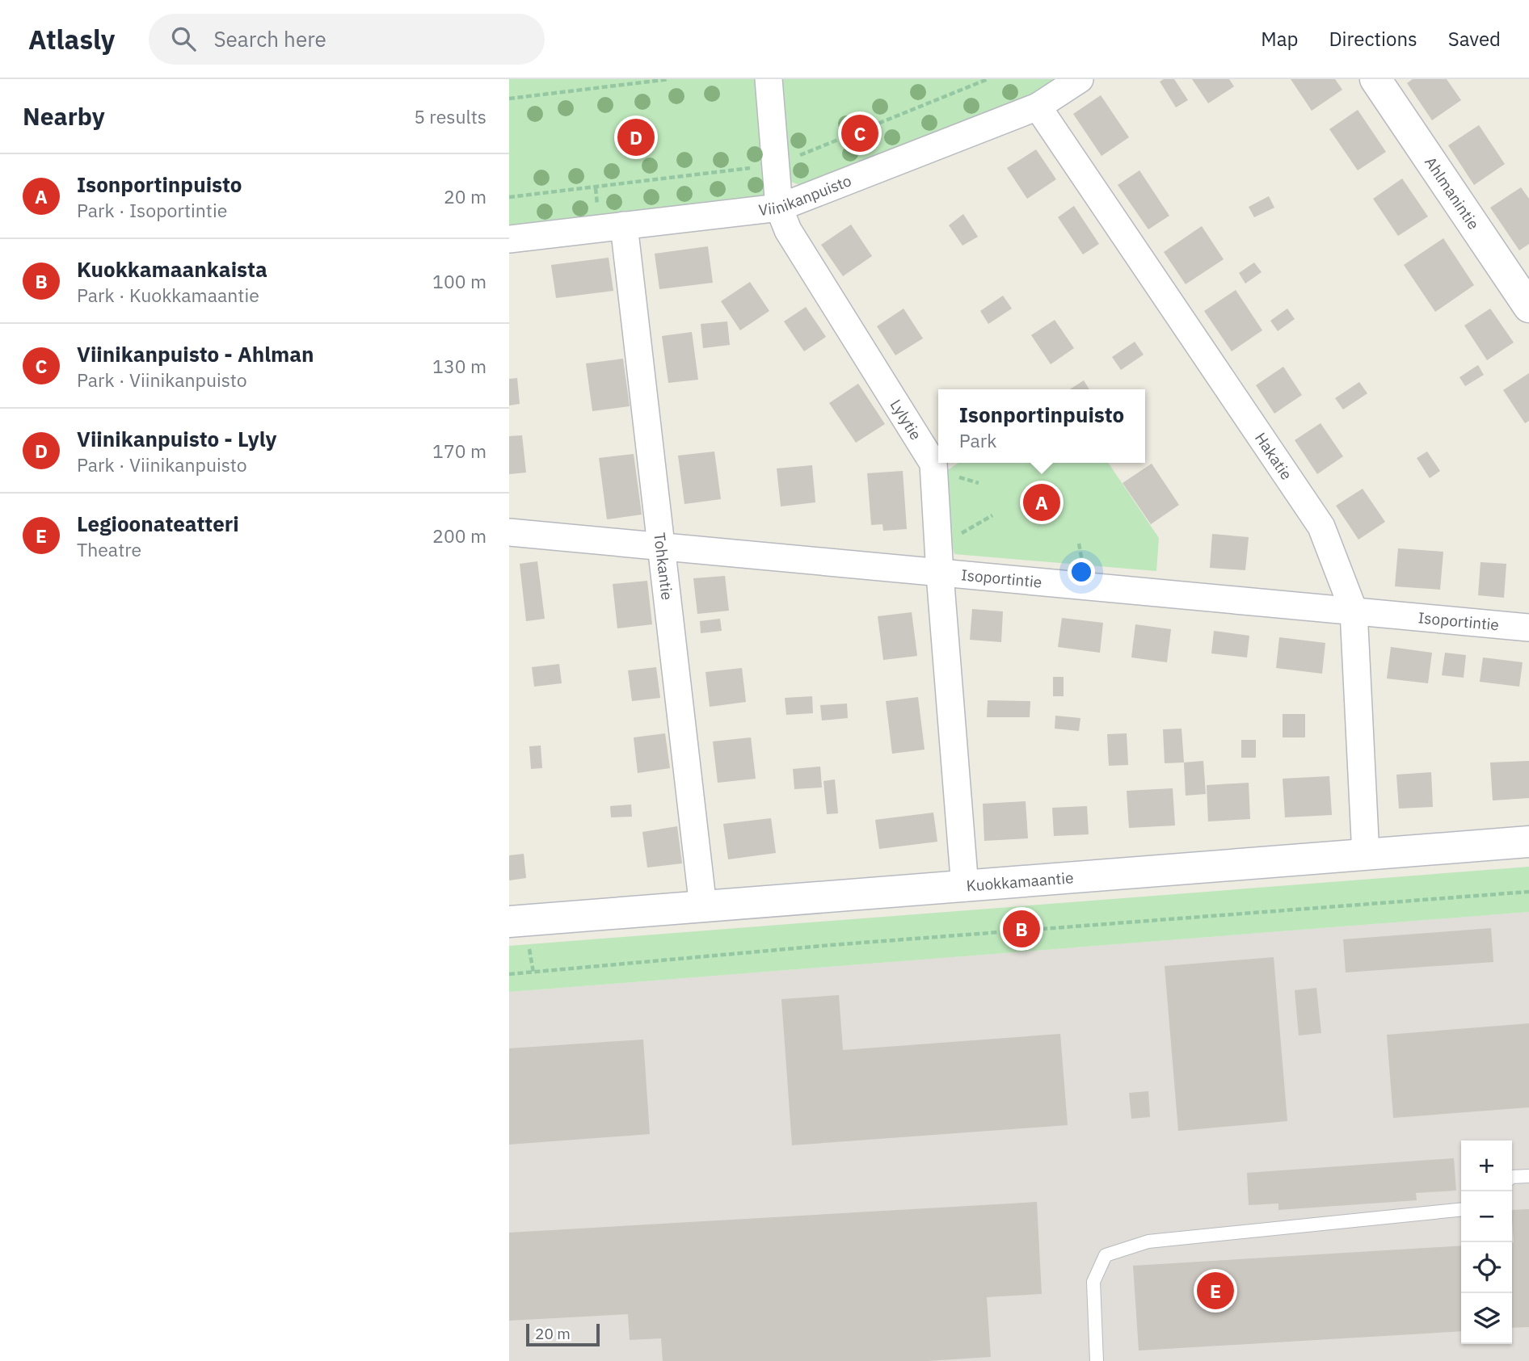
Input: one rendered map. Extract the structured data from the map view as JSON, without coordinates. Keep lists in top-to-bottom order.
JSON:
{
  "streets": {
    "main road": ["Ahlmanintie", "Kuokkamaantie"],
    "street": [
      "Viinikanpuisto",
      "Lylytie",
      "Hakatie",
      "Tohkantie",
      "Isoportintie"
    ]
  },
  "crossings": [
    ["Viinikanpuisto", "Lylytie"],
    ["Viinikanpuisto", "Hakatie"],
    ["Viinikanpuisto", "Tohkantie"],
    ["Lylytie", "Isoportintie"],
    ["Lylytie", "Kuokkamaantie"],
    ["Hakatie", "Isoportintie"],
    ["Hakatie", "Kuokkamaantie"],
    ["Tohkantie", "Isoportintie"],
    ["Tohkantie", "Kuokkamaantie"]
  ],
  "scale_bar": "20 m",
  "page": {
    "header": "Atlasly",
    "search": "Search here",
    "nav": ["Map", "Directions", "Saved"],
    "heading": ["Nearby", "5 results"],
    "pins": [
      "C",
      "D",
      "A",
      "B",
      "E"
    ],
    "list": [
      {
        "mark": "A",
        "name": "Isonportinpuisto",
        "note": "Park · Isoportintie",
        "value": "20 m"
      },
      {
        "mark": "B",
        "name": "Kuokkamaankaista",
        "note": "Park · Kuokkamaantie",
        "value": "100 m"
      },
      {
        "mark": "C",
        "name": "Viinikanpuisto - Ahlman",
        "note": "Park · Viinikanpuisto",
        "value": "130 m"
      },
      {
        "mark": "D",
        "name": "Viinikanpuisto - Lyly",
        "note": "Park · Viinikanpuisto",
        "value": "170 m"
      },
      {
        "mark": "E",
        "name": "Legioonateatteri",
        "note": "Theatre",
        "value": "200 m"
      }
    ],
    "popup": ["Isonportinpuisto", "Park"],
    "map_buttons": ["+", "−"],
    "scale": "20 m"
  }
}
